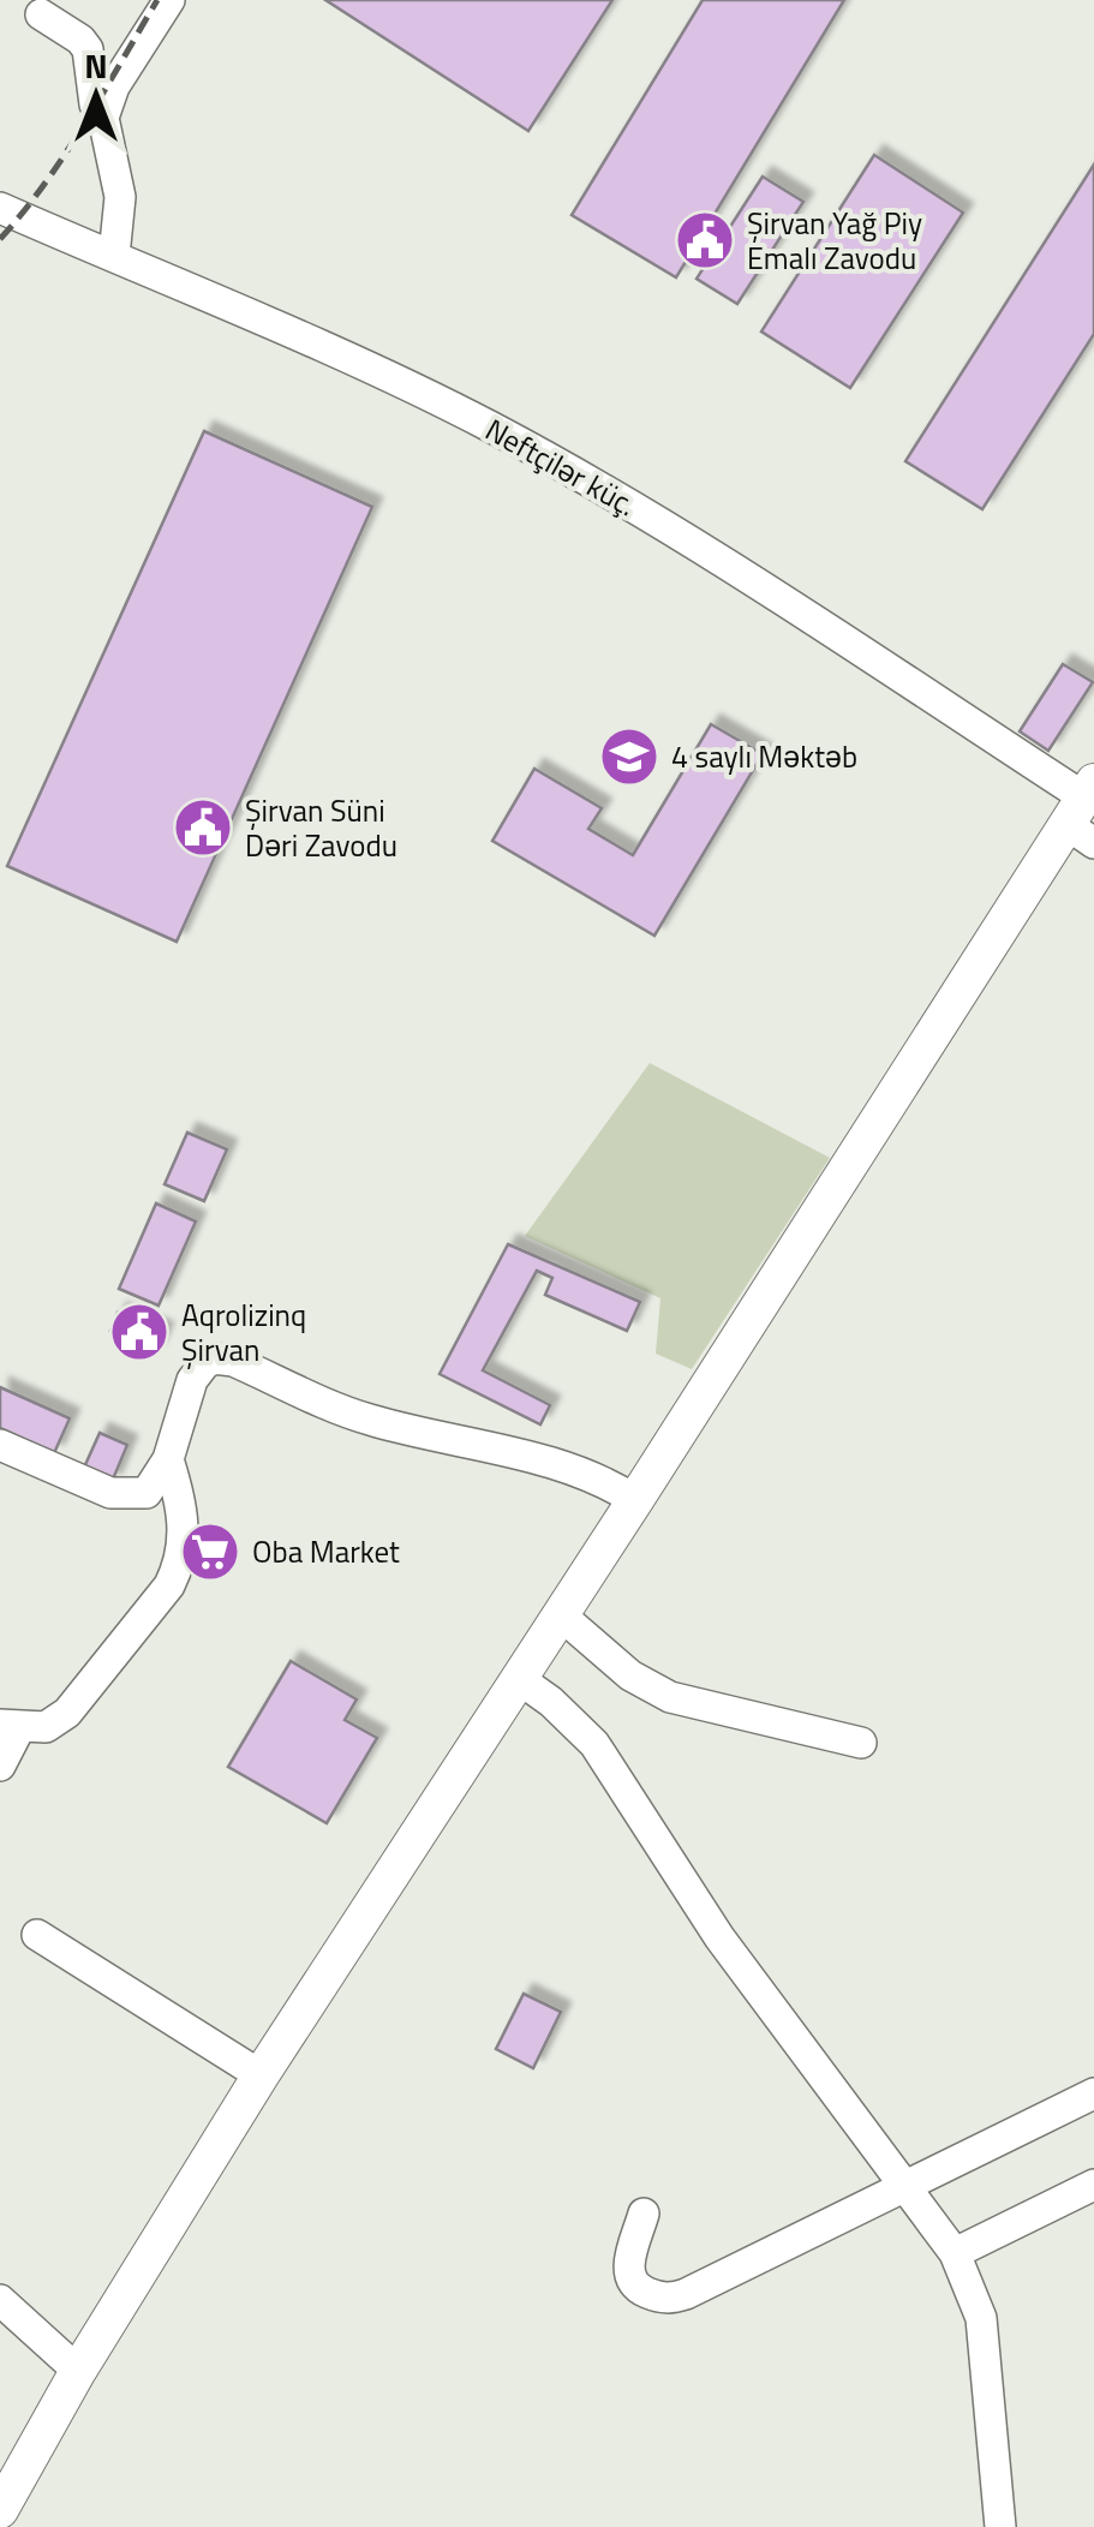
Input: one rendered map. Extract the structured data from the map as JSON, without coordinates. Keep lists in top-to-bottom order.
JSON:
{
  "streets": {
    "street": ["Neftçilər küç."]
  },
  "places": {
    "public building": ["Şirvan Yağ Piy Emalı Zavodu", "Şirvan Süni Dəri Zavodu", "Aqrolizinq Şirvan"],
    "school or university": ["4 saylı Məktəb"],
    "supermarket": ["Oba Market"]
  },
  "north": "top"
}
